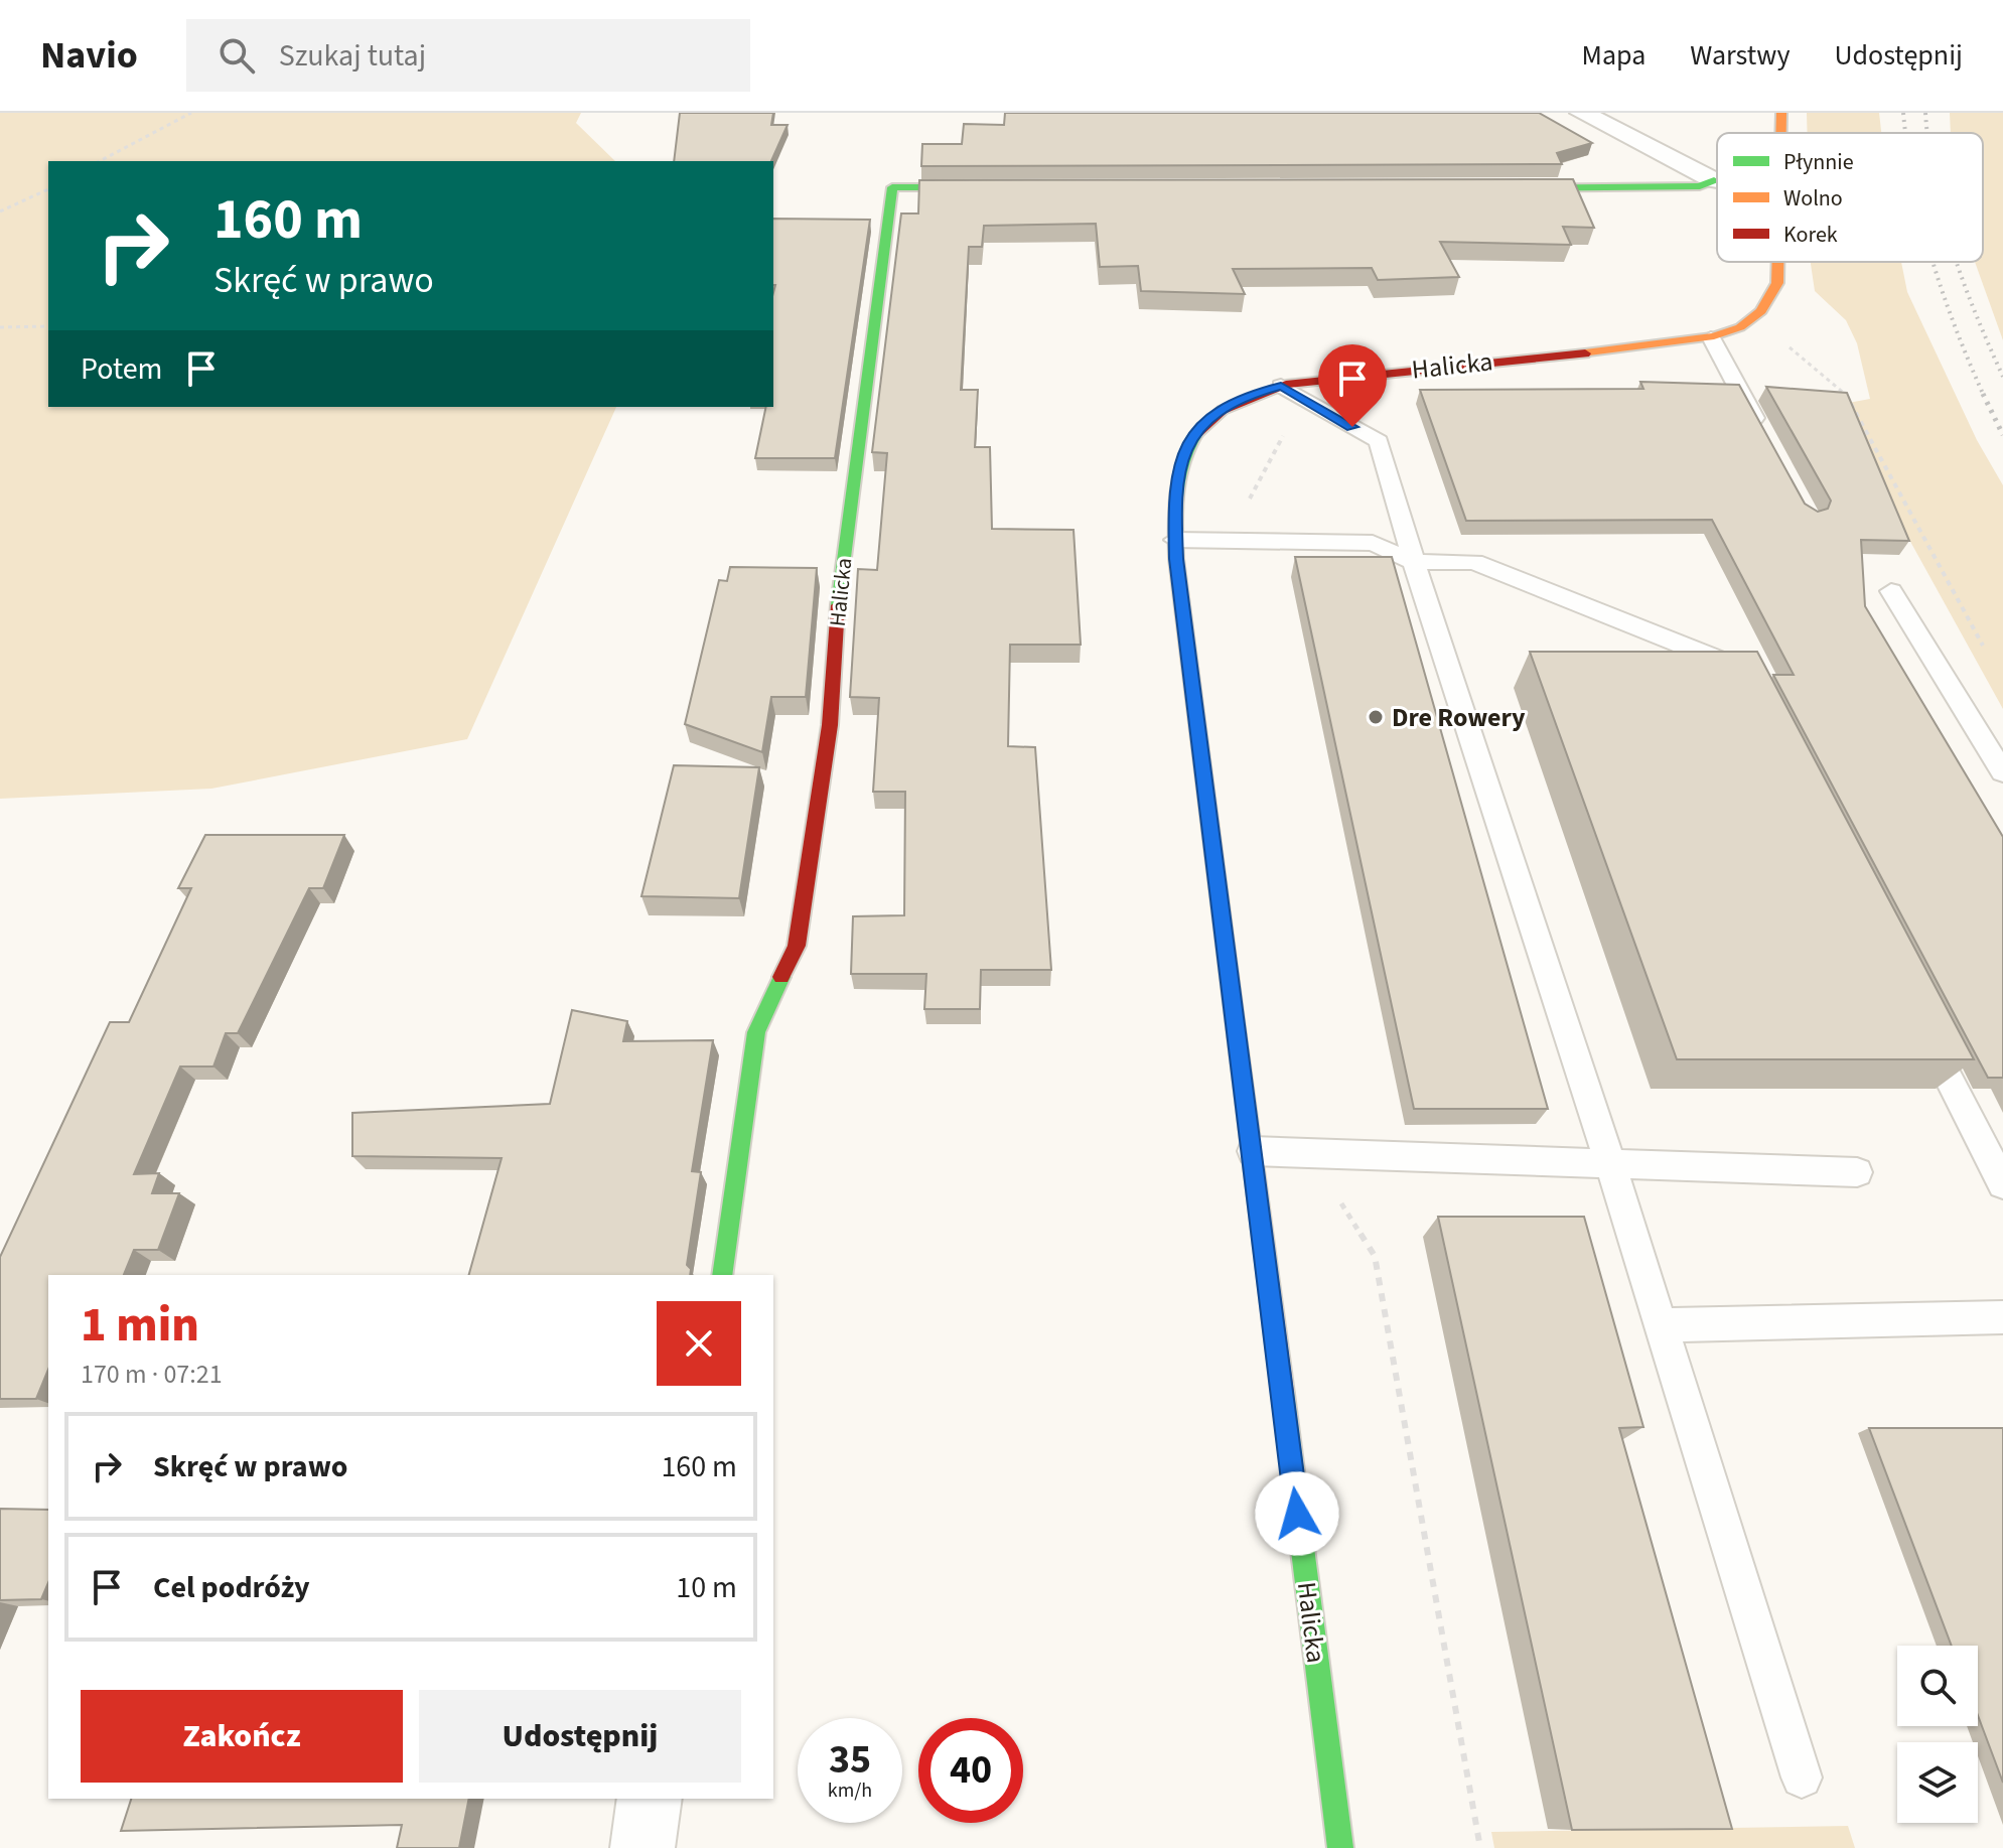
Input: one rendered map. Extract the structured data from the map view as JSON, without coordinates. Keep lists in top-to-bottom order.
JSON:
{
  "streets": {
    "street": ["Halicka"]
  },
  "places": ["Dre Rowery"],
  "legend": ["Płynnie", "Wolno", "Korek"],
  "page": {
    "header": "Navio",
    "search": "Szukaj tutaj",
    "nav": ["Mapa", "Warstwy", "Udostępnij"],
    "turn": ["160 m", "Skręć w prawo"],
    "then": "Potem",
    "heading": ["1 min", "170 m · 07:21"],
    "list": [
      {
        "name": "Skręć w prawo",
        "value": "160 m"
      },
      {
        "name": "Cel podróży",
        "value": "10 m"
      }
    ],
    "buttons": ["Zakończ", "Udostępnij"],
    "speed": "35 km/h",
    "limit": "40"
  }
}
